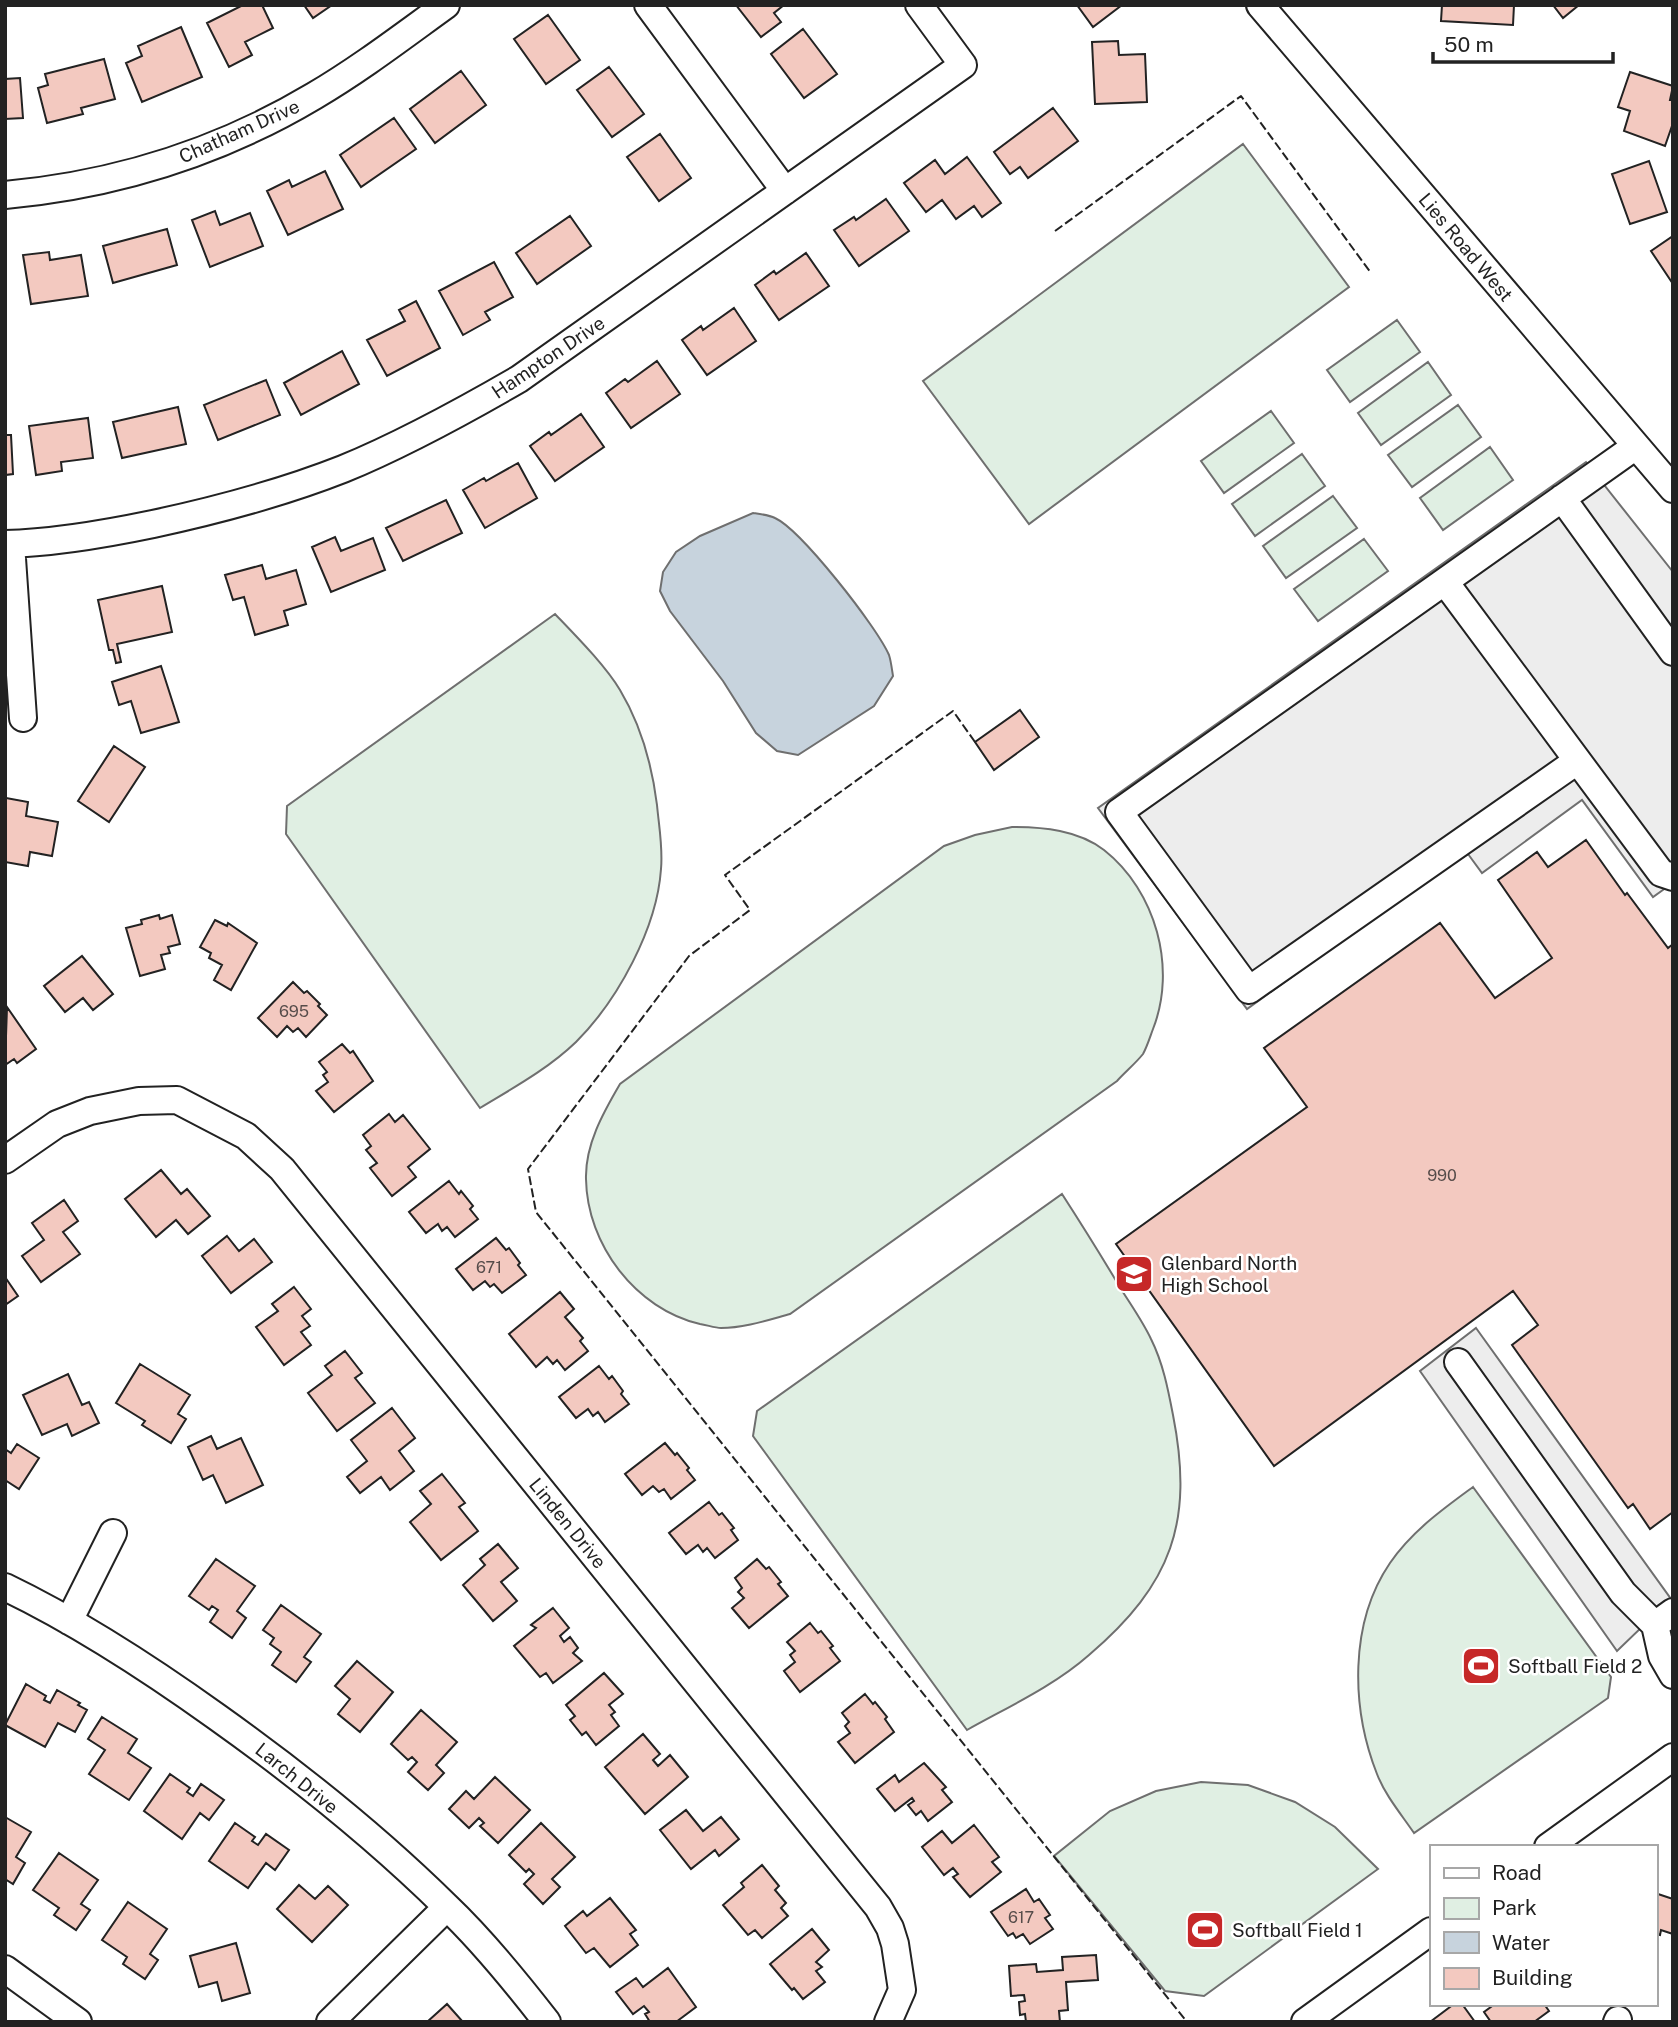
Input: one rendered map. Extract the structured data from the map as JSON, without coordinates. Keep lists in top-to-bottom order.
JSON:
{
  "streets": {
    "street": [
      "Chatham Drive",
      "Lies Road West",
      "Hampton Drive",
      "Linden Drive",
      "Larch Drive"
    ]
  },
  "places": {
    "school or university": ["Glenbard North High School"],
    "sports": ["Softball Field 2", "Softball Field 1"]
  },
  "house_numbers": [
    "695",
    "990",
    "671",
    "617"
  ],
  "legend": [
    "Road",
    "Park",
    "Water",
    "Building"
  ],
  "scale_bar": "50 m"
}
